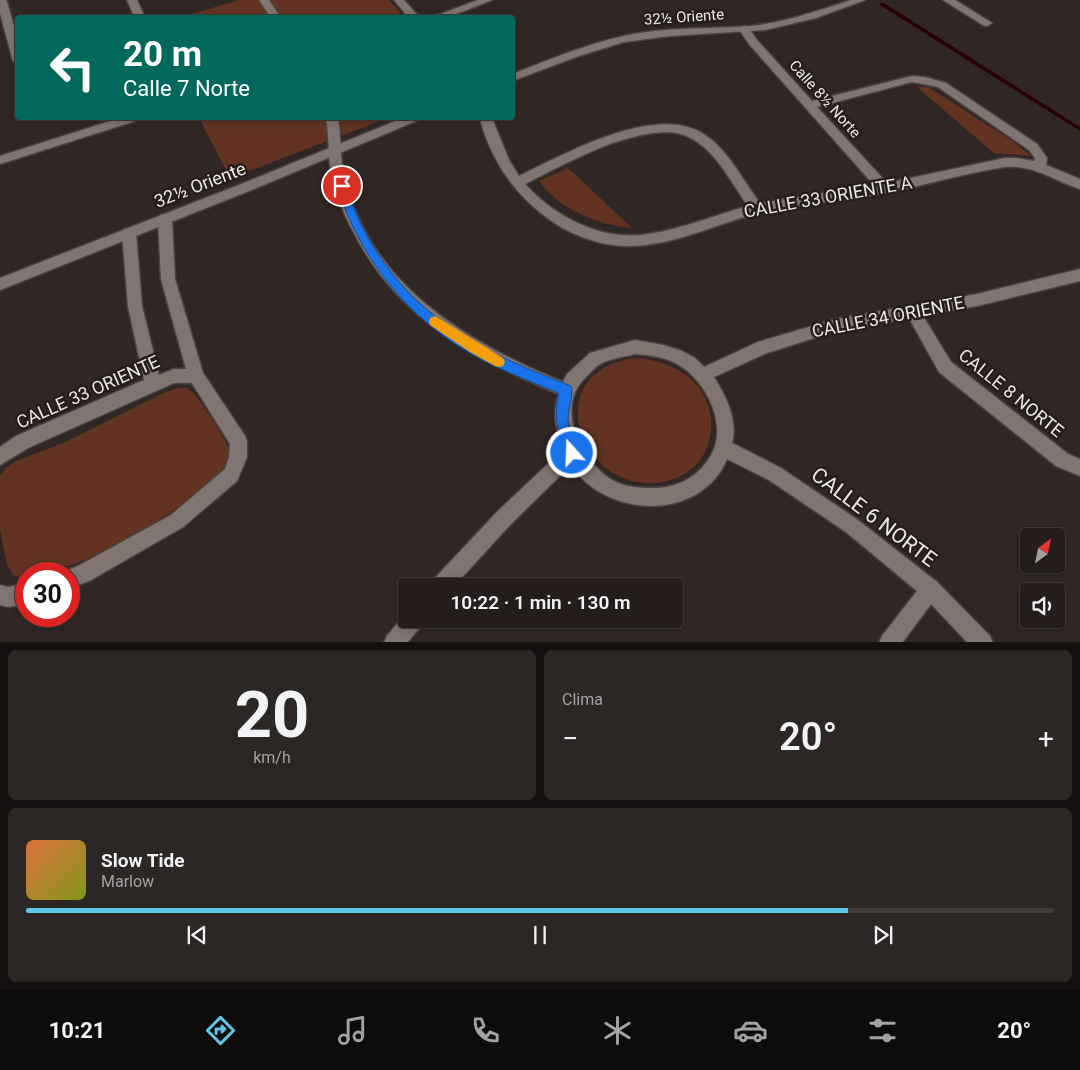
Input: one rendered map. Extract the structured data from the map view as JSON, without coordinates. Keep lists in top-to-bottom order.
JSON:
{
  "streets": {
    "street": [
      "32½ Oriente",
      "Calle 8½ Norte",
      "CALLE 33 ORIENTE A",
      "CALLE 34 ORIENTE",
      "CALLE 33 ORIENTE",
      "CALLE 8 NORTE",
      "CALLE 6 NORTE"
    ]
  },
  "crossings": [
    ["32½ Oriente", "Calle 8½ Norte"],
    ["Calle 8½ Norte", "CALLE 33 ORIENTE A"],
    ["CALLE 34 ORIENTE", "CALLE 8 NORTE"],
    ["CALLE 34 ORIENTE", "CALLE 6 NORTE"]
  ],
  "north": "top right",
  "page": {
    "turn": ["20 m", "Calle 7 Norte"],
    "limit": "30",
    "trip": "10:22 · 1 min · 130 m",
    "tile": [
      ["20", "km/h"],
      "Clima"
    ],
    "heat": ["−", "20°", "+"],
    "song": ["Slow Tide", "Marlow"],
    "tabs": ["10:21", "20°"]
  }
}
